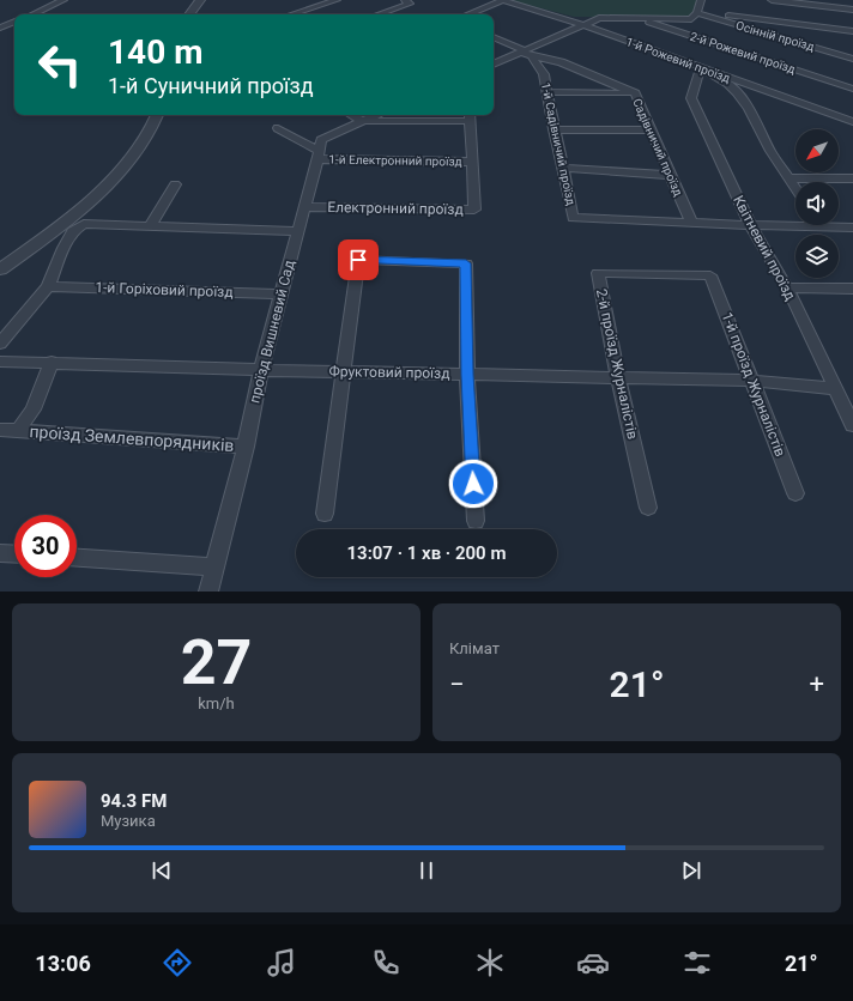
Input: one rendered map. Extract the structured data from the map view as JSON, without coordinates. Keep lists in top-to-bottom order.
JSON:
{
  "streets": {
    "street": [
      "Осінній проїзд",
      "2-й Рожевий проїзд",
      "1-й Рожевий проїзд",
      "1-й Садівничий проїзд",
      "Садівничий проїзд",
      "1-й Електронний проїзд",
      "Електронний проїзд",
      "Квітневий проїзд",
      "1-й Горіховий проїзд",
      "проїзд Вишневий Сад",
      "2-й проїзд Журналістів",
      "Фруктовий проїзд",
      "1-й проїзд Журналістів",
      "проїзд Землевпорядників"
    ]
  },
  "crossings": [
    ["1-й Рожевий проїзд", "Квітневий проїзд"],
    ["1-й Садівничий проїзд", "Садівничий проїзд"],
    ["1-й Електронний проїзд", "Електронний проїзд"],
    ["1-й Електронний проїзд", "проїзд Вишневий Сад"],
    ["Електронний проїзд", "проїзд Вишневий Сад"],
    ["Квітневий проїзд", "Фруктовий проїзд"],
    ["1-й Горіховий проїзд", "проїзд Вишневий Сад"],
    ["проїзд Вишневий Сад", "Фруктовий проїзд"],
    ["проїзд Вишневий Сад", "проїзд Землевпорядників"],
    ["2-й проїзд Журналістів", "Фруктовий проїзд"],
    ["2-й проїзд Журналістів", "1-й проїзд Журналістів"],
    ["Фруктовий проїзд", "1-й проїзд Журналістів"],
    ["Фруктовий проїзд", "проїзд Землевпорядників"]
  ],
  "north": "bottom left",
  "page": {
    "turn": ["140 m", "1-й Суничний проїзд"],
    "limit": "30",
    "trip": "13:07 · 1 хв · 200 m",
    "tile": [
      ["27", "km/h"],
      "Клімат"
    ],
    "heat": ["−", "21°", "+"],
    "song": ["94.3 FM", "Музика"],
    "tabs": ["13:06", "21°"]
  }
}
